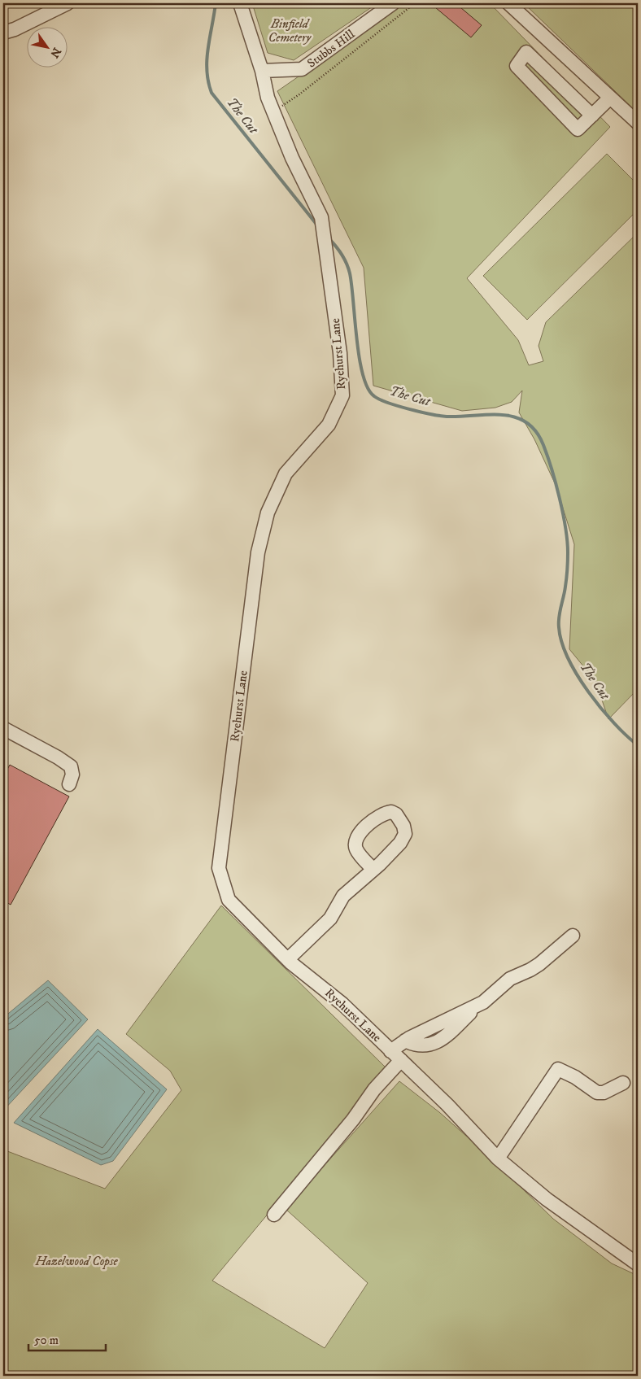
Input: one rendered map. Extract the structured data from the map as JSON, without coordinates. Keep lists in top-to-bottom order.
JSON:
{
  "streets": {
    "street": ["Stubbs Hill", "Ryehurst Lane"]
  },
  "crossings": [
    ["Stubbs Hill", "Ryehurst Lane"]
  ],
  "water": ["The Cut"],
  "parks": ["Binfield Cemetery", "Hazelwood Copse"],
  "scale_bar": "50 m",
  "north": "bottom right"
}
